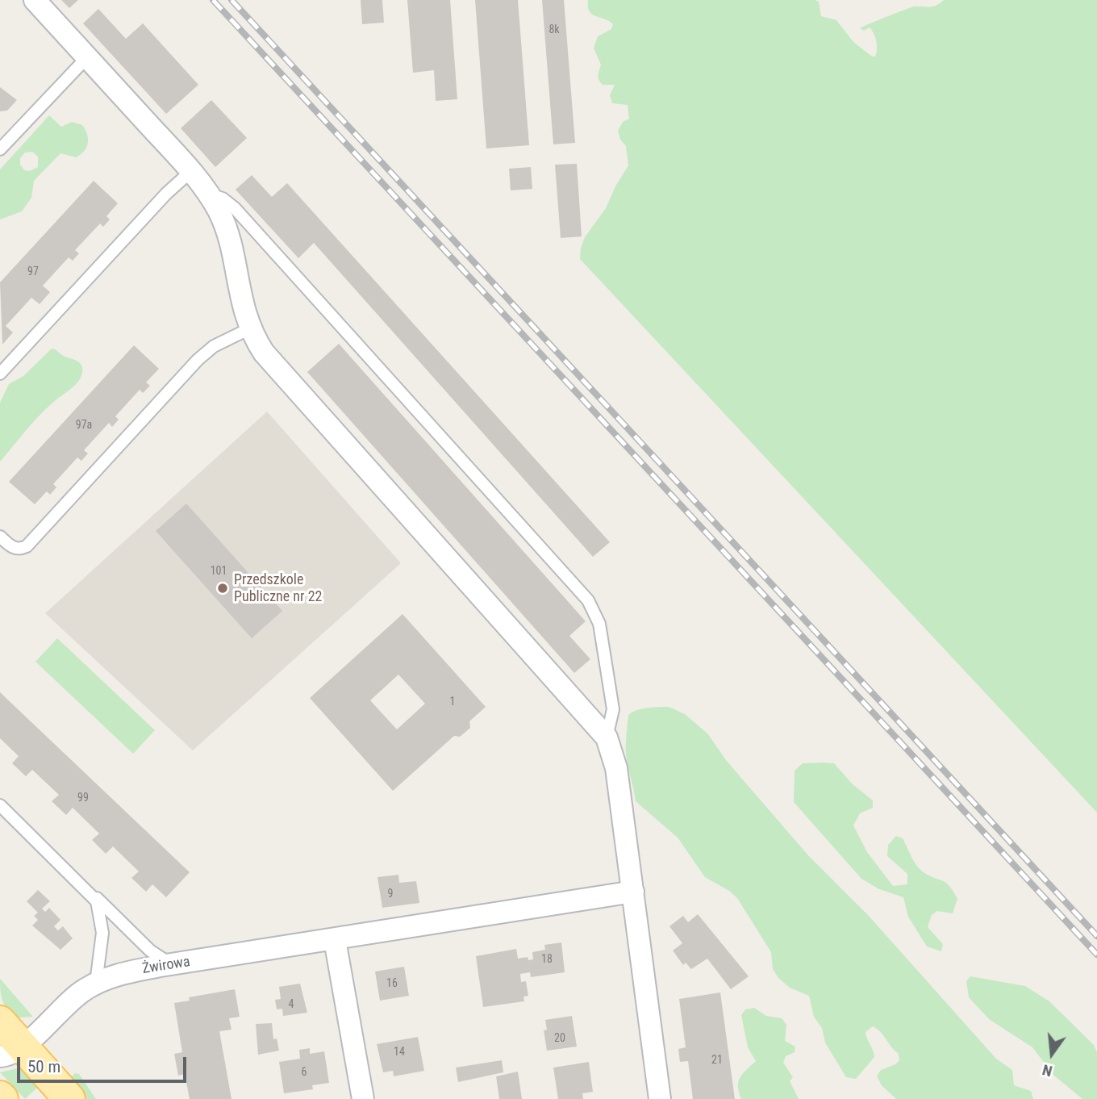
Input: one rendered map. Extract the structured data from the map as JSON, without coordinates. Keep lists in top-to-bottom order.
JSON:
{
  "streets": {
    "street": ["Żwirowa"]
  },
  "places": ["Przedszkole Publiczne nr 22"],
  "house_numbers": [
    "8k",
    "97",
    "97a",
    "101",
    "1",
    "99",
    "9",
    "18",
    "16",
    "4",
    "20",
    "14",
    "21",
    "6"
  ],
  "scale_bar": "50 m",
  "north": "bottom"
}
